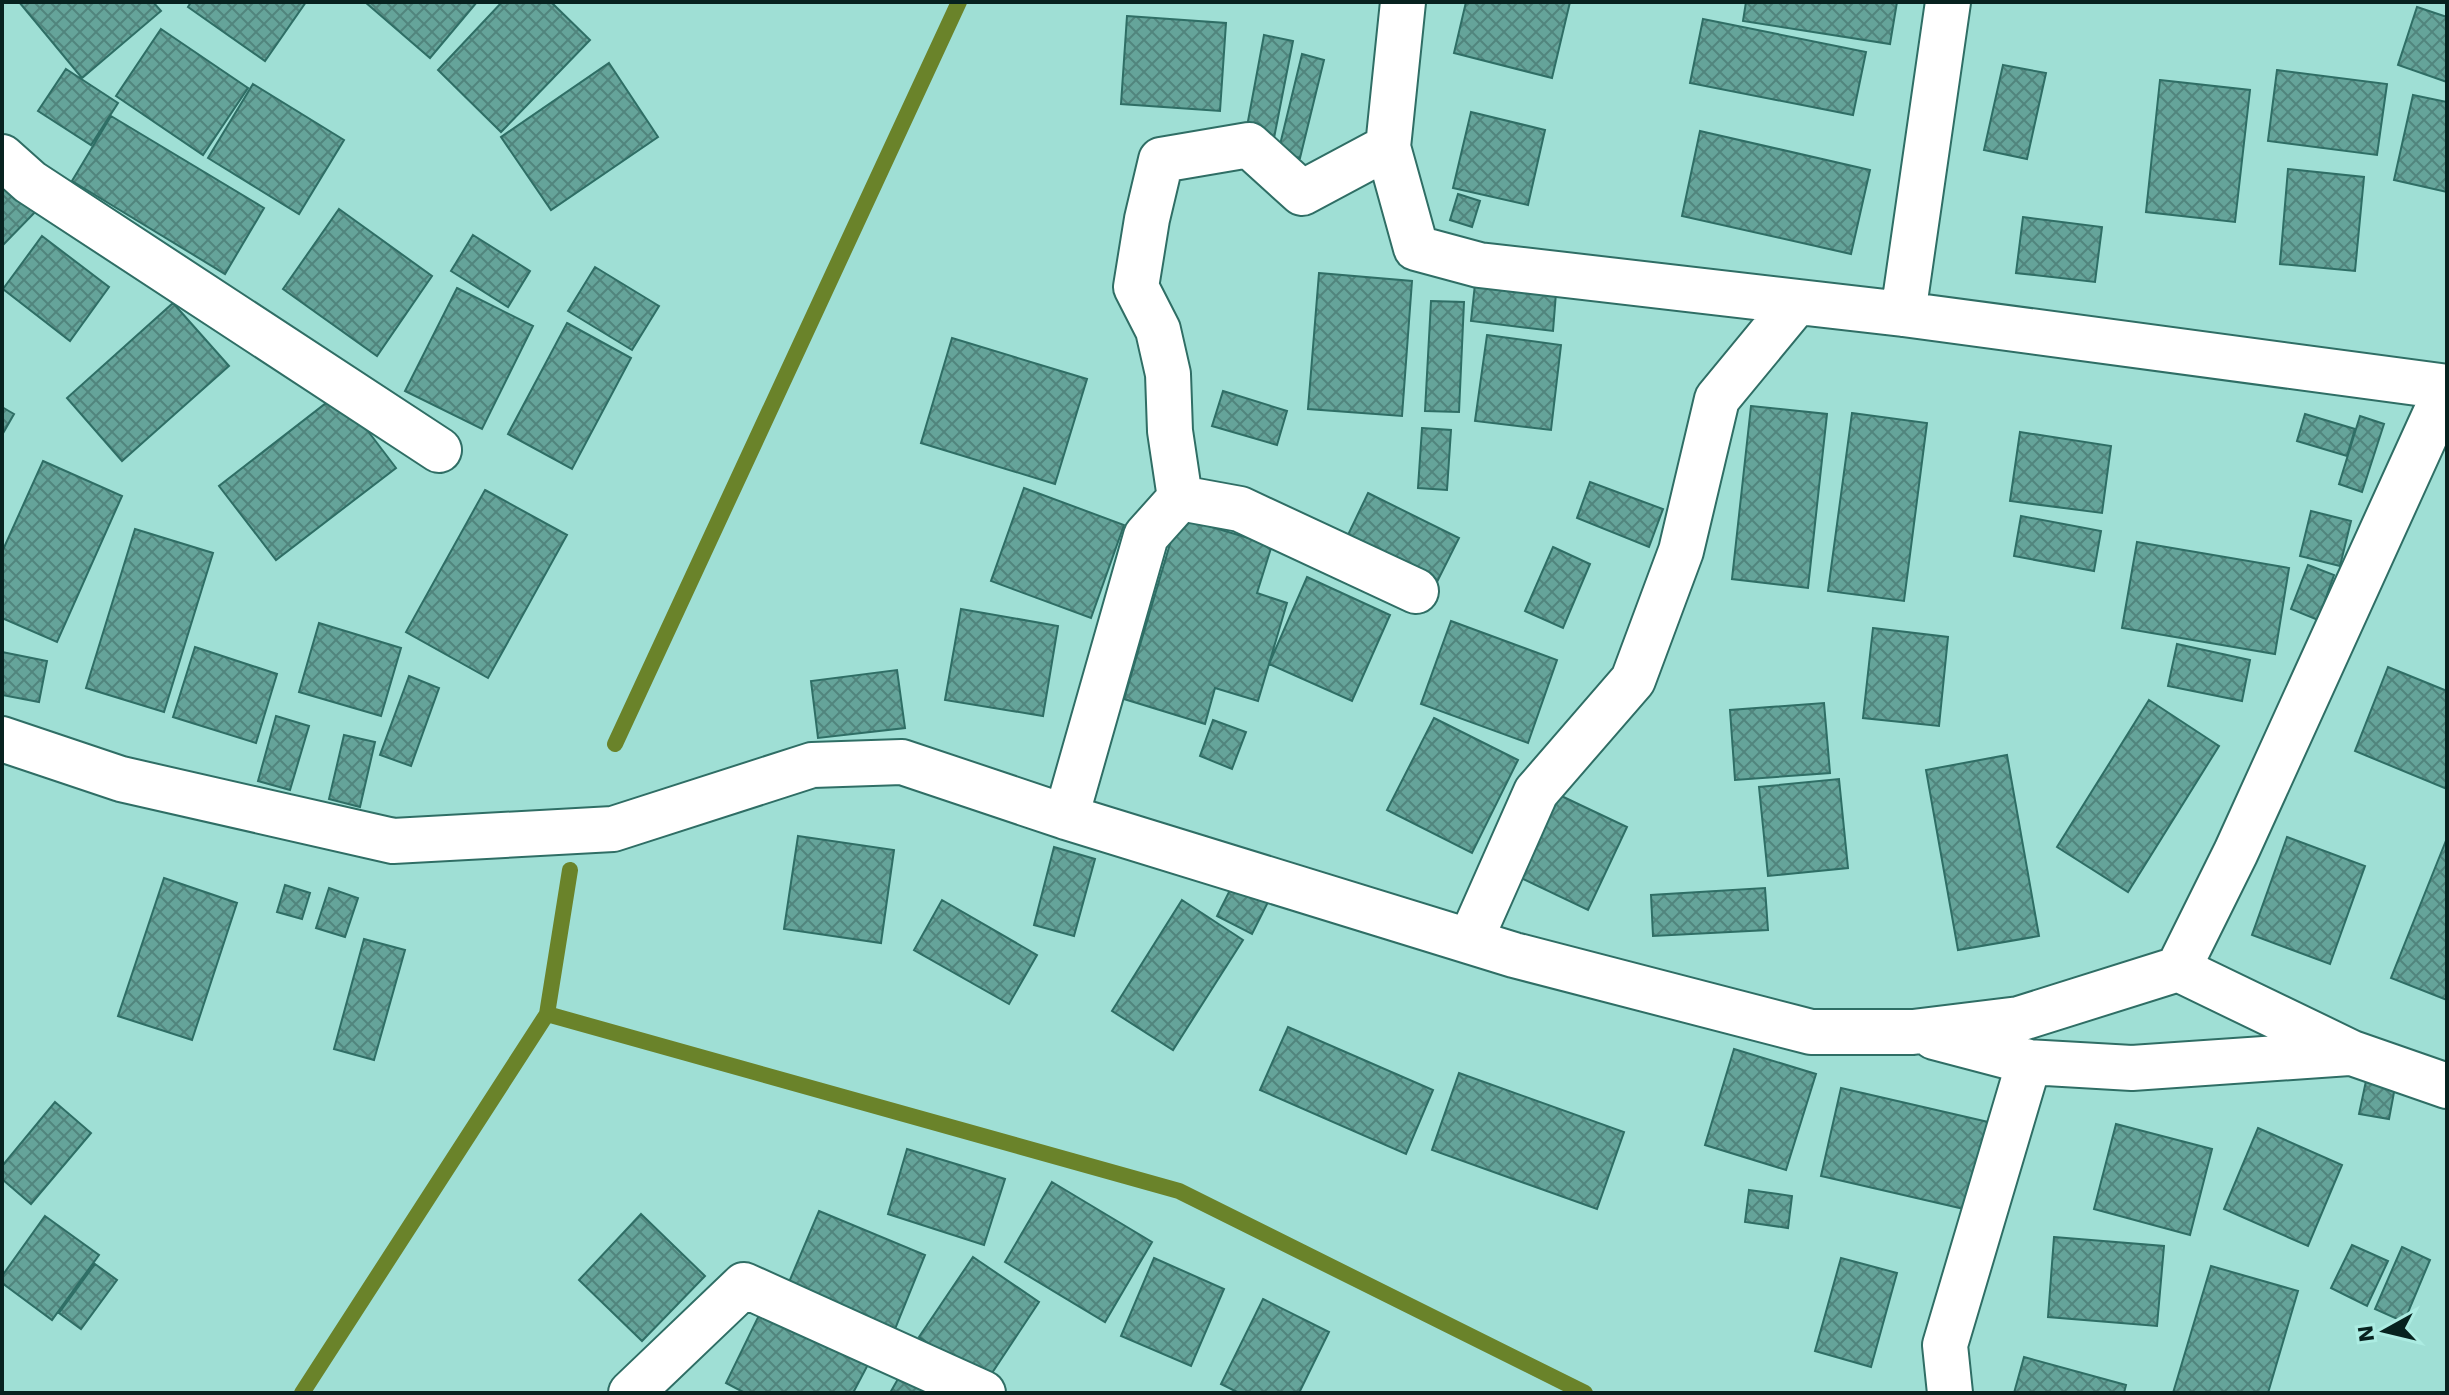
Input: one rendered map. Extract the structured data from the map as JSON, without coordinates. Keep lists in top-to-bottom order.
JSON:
{
  "north": "left"
}
